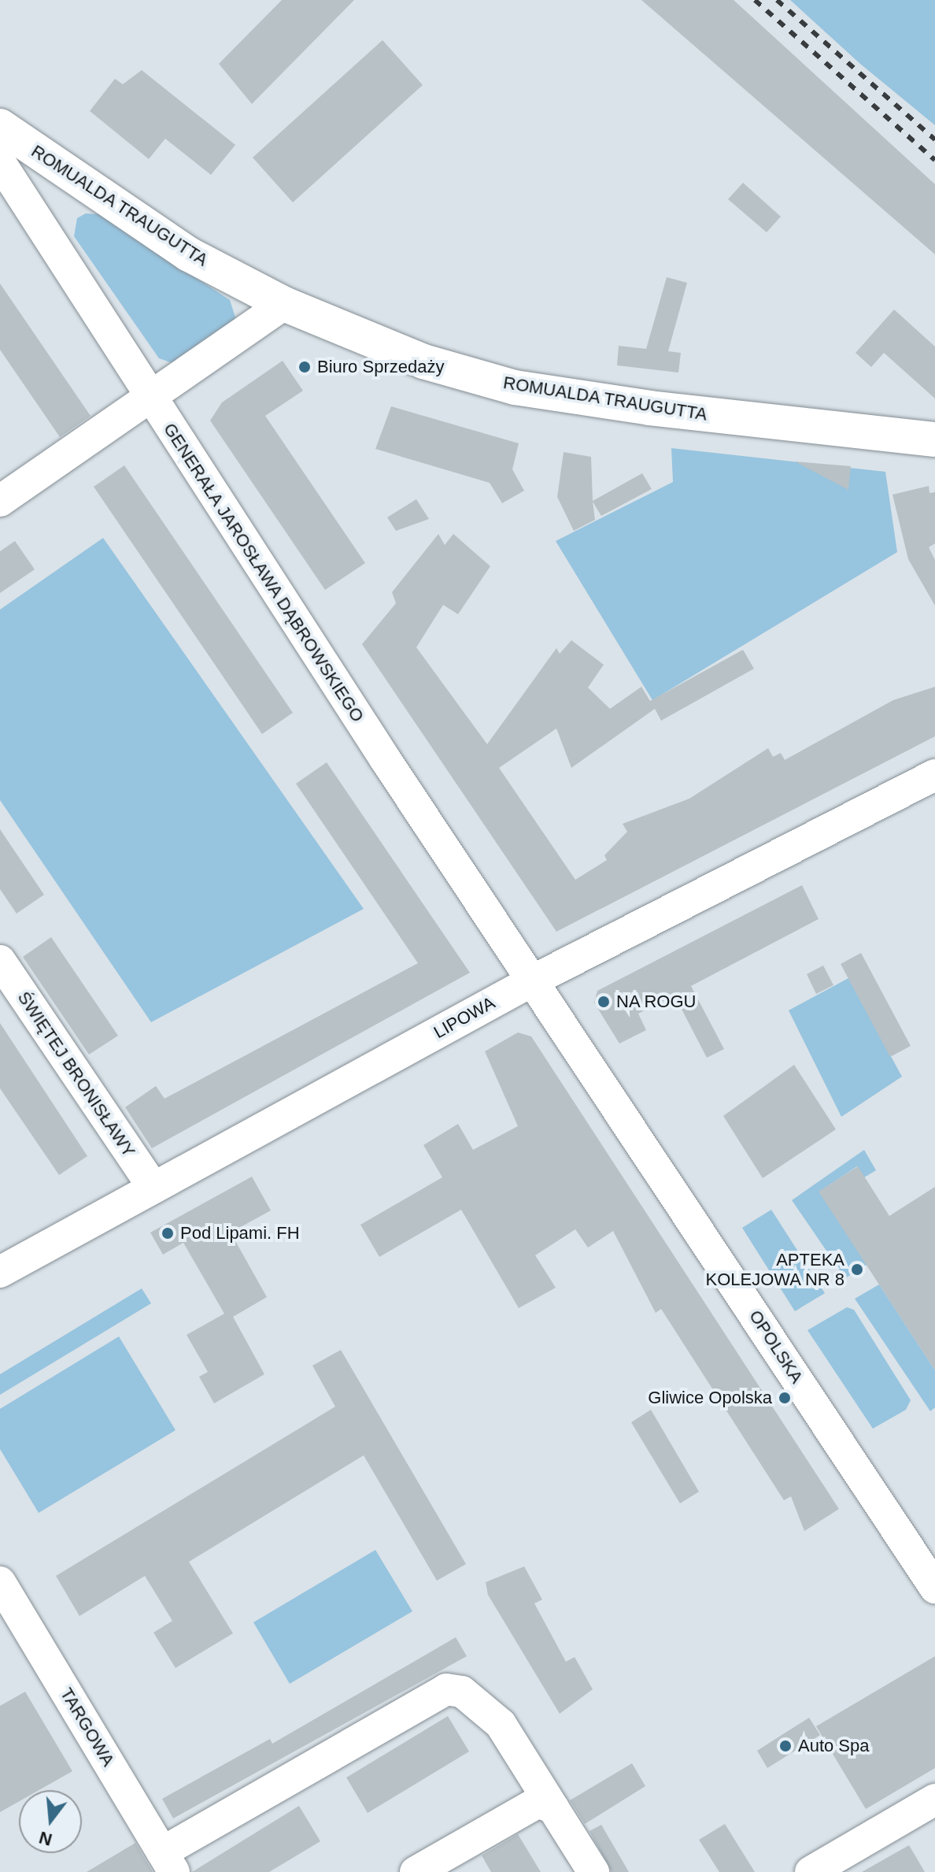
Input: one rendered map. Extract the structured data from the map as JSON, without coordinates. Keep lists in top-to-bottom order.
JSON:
{
  "streets": {
    "main road": ["ROMUALDA TRAUGUTTA"],
    "street": [
      "GENERAŁA JAROSŁAWA DĄBROWSKIEGO",
      "LIPOWA",
      "ŚWIĘTEJ BRONISŁAWY",
      "OPOLSKA",
      "TARGOWA"
    ]
  },
  "crossings": [
    ["GENERAŁA JAROSŁAWA DĄBROWSKIEGO", "LIPOWA"],
    ["GENERAŁA JAROSŁAWA DĄBROWSKIEGO", "OPOLSKA"],
    ["LIPOWA", "ŚWIĘTEJ BRONISŁAWY"],
    ["LIPOWA", "OPOLSKA"]
  ],
  "places": [
    "Biuro Sprzedaży",
    "NA ROGU",
    "Pod Lipami. FH",
    "APTEKA KOLEJOWA NR 8",
    "Gliwice Opolska",
    "Auto Spa"
  ],
  "north": "bottom"
}
